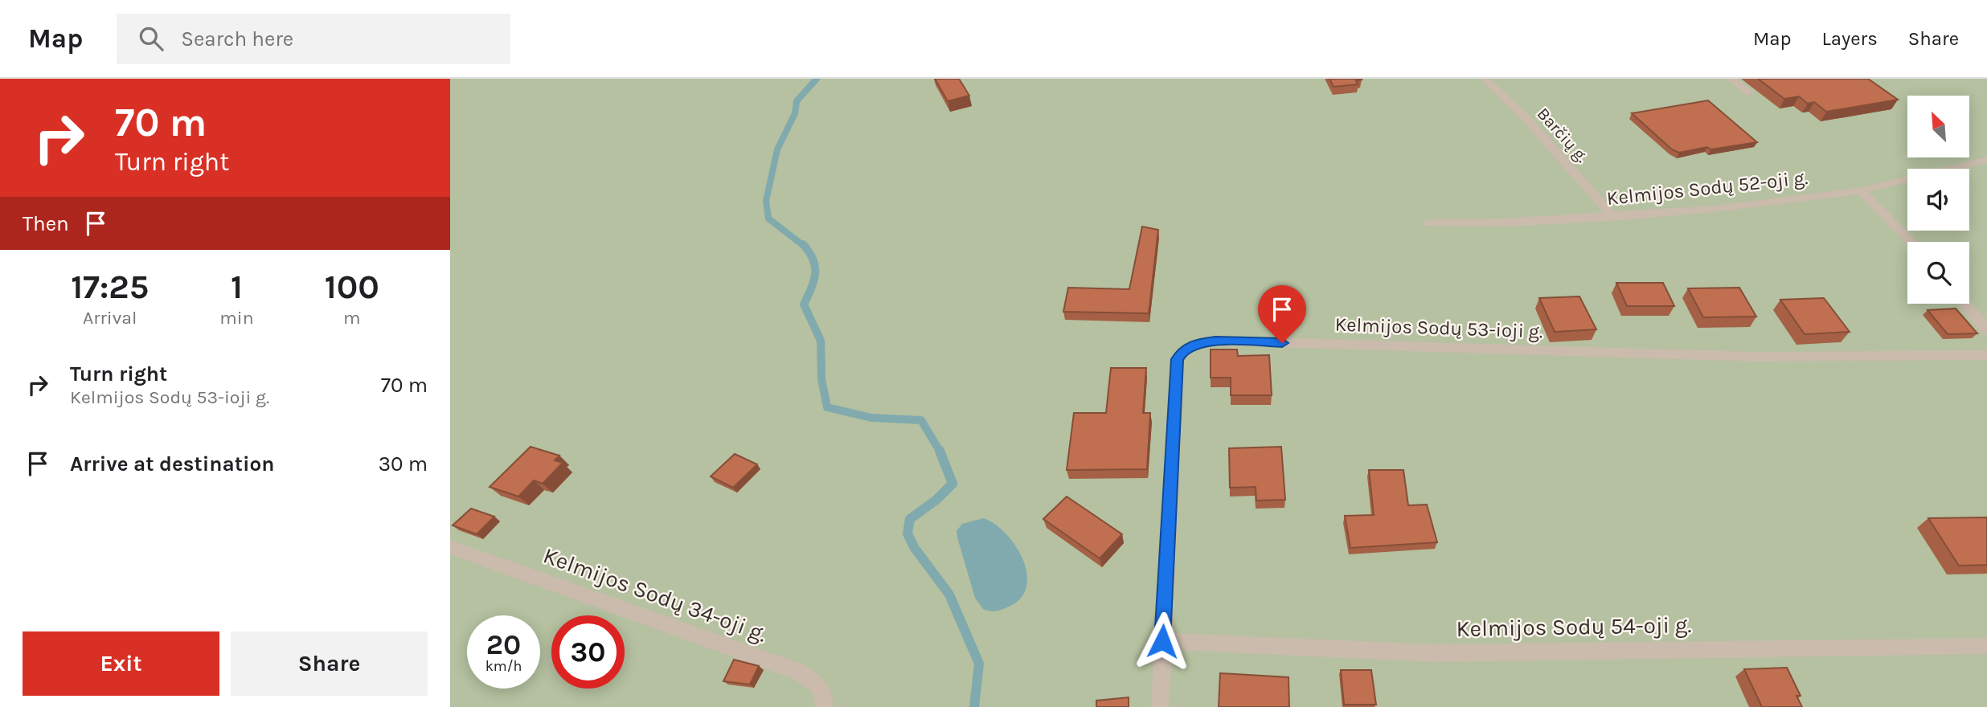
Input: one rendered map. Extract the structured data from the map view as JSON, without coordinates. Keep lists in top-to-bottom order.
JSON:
{
  "streets": {
    "street": [
      "Barčių g.",
      "Kelmijos Sodų 52-oji g.",
      "Kelmijos Sodų 53-ioji g.",
      "Kelmijos Sodų 34-oji g.",
      "Kelmijos Sodų 54-oji g."
    ]
  },
  "crossings": [
    ["Barčių g.", "Kelmijos Sodų 52-oji g."],
    ["Kelmijos Sodų 53-ioji g.", "Kelmijos Sodų 54-oji g."]
  ],
  "north": "top left",
  "page": {
    "header": "Map",
    "search": "Search here",
    "nav": ["Map", "Layers", "Share"],
    "turn": ["70 m", "Turn right"],
    "then": "Then",
    "eta": [
      "17:25",
      "Arrival",
      "1",
      "min",
      "100",
      "m"
    ],
    "list": [
      {
        "name": "Turn right",
        "note": "Kelmijos Sodų 53-ioji g.",
        "value": "70 m"
      },
      {
        "name": "Arrive at destination",
        "value": "30 m"
      }
    ],
    "speed": "20 km/h",
    "limit": "30",
    "buttons": ["Exit", "Share"]
  }
}
